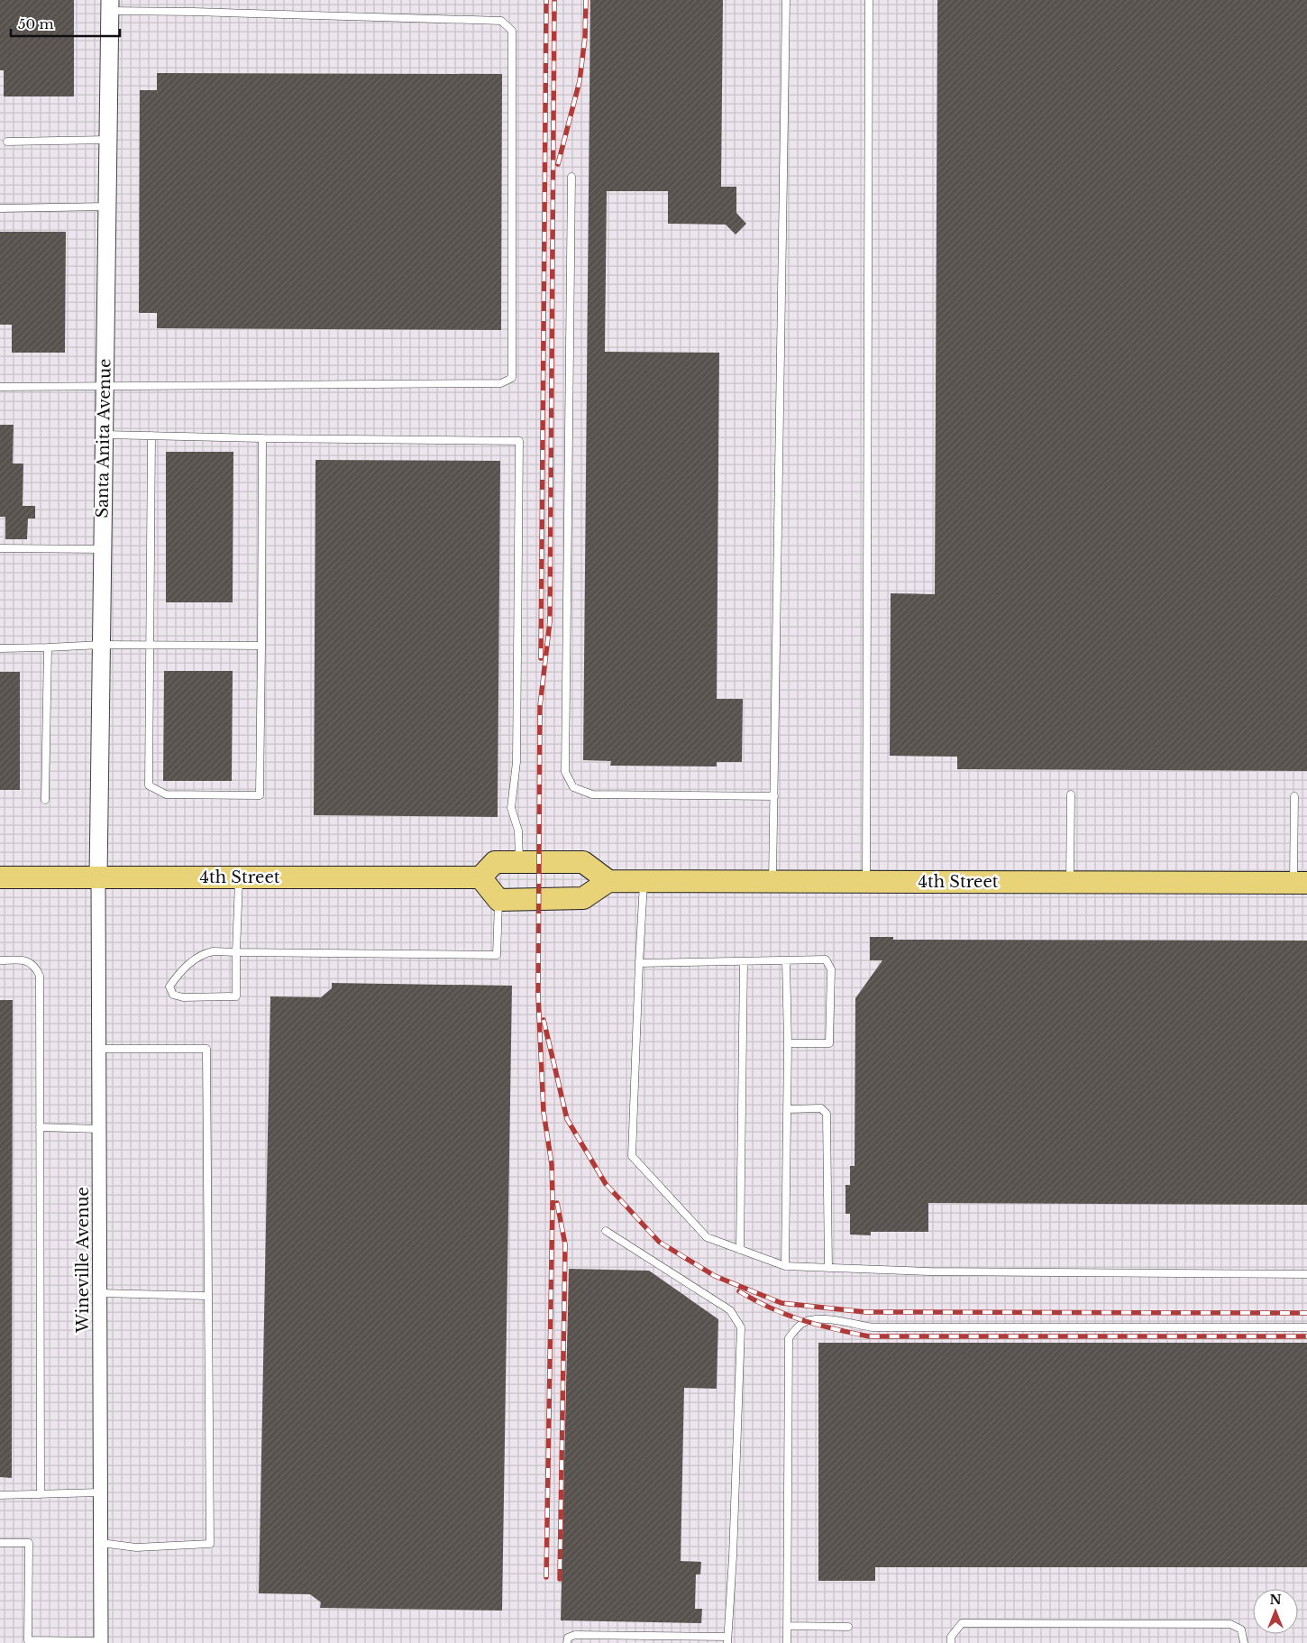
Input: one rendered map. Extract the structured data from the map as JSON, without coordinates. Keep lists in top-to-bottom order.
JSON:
{
  "streets": {
    "main road": ["4th Street"],
    "street": ["Santa Anita Avenue", "Wineville Avenue"]
  },
  "crossings": [
    ["Santa Anita Avenue", "4th Street"],
    ["Santa Anita Avenue", "Wineville Avenue"],
    ["4th Street", "Wineville Avenue"]
  ],
  "scale_bar": "50 m",
  "north": "top"
}
